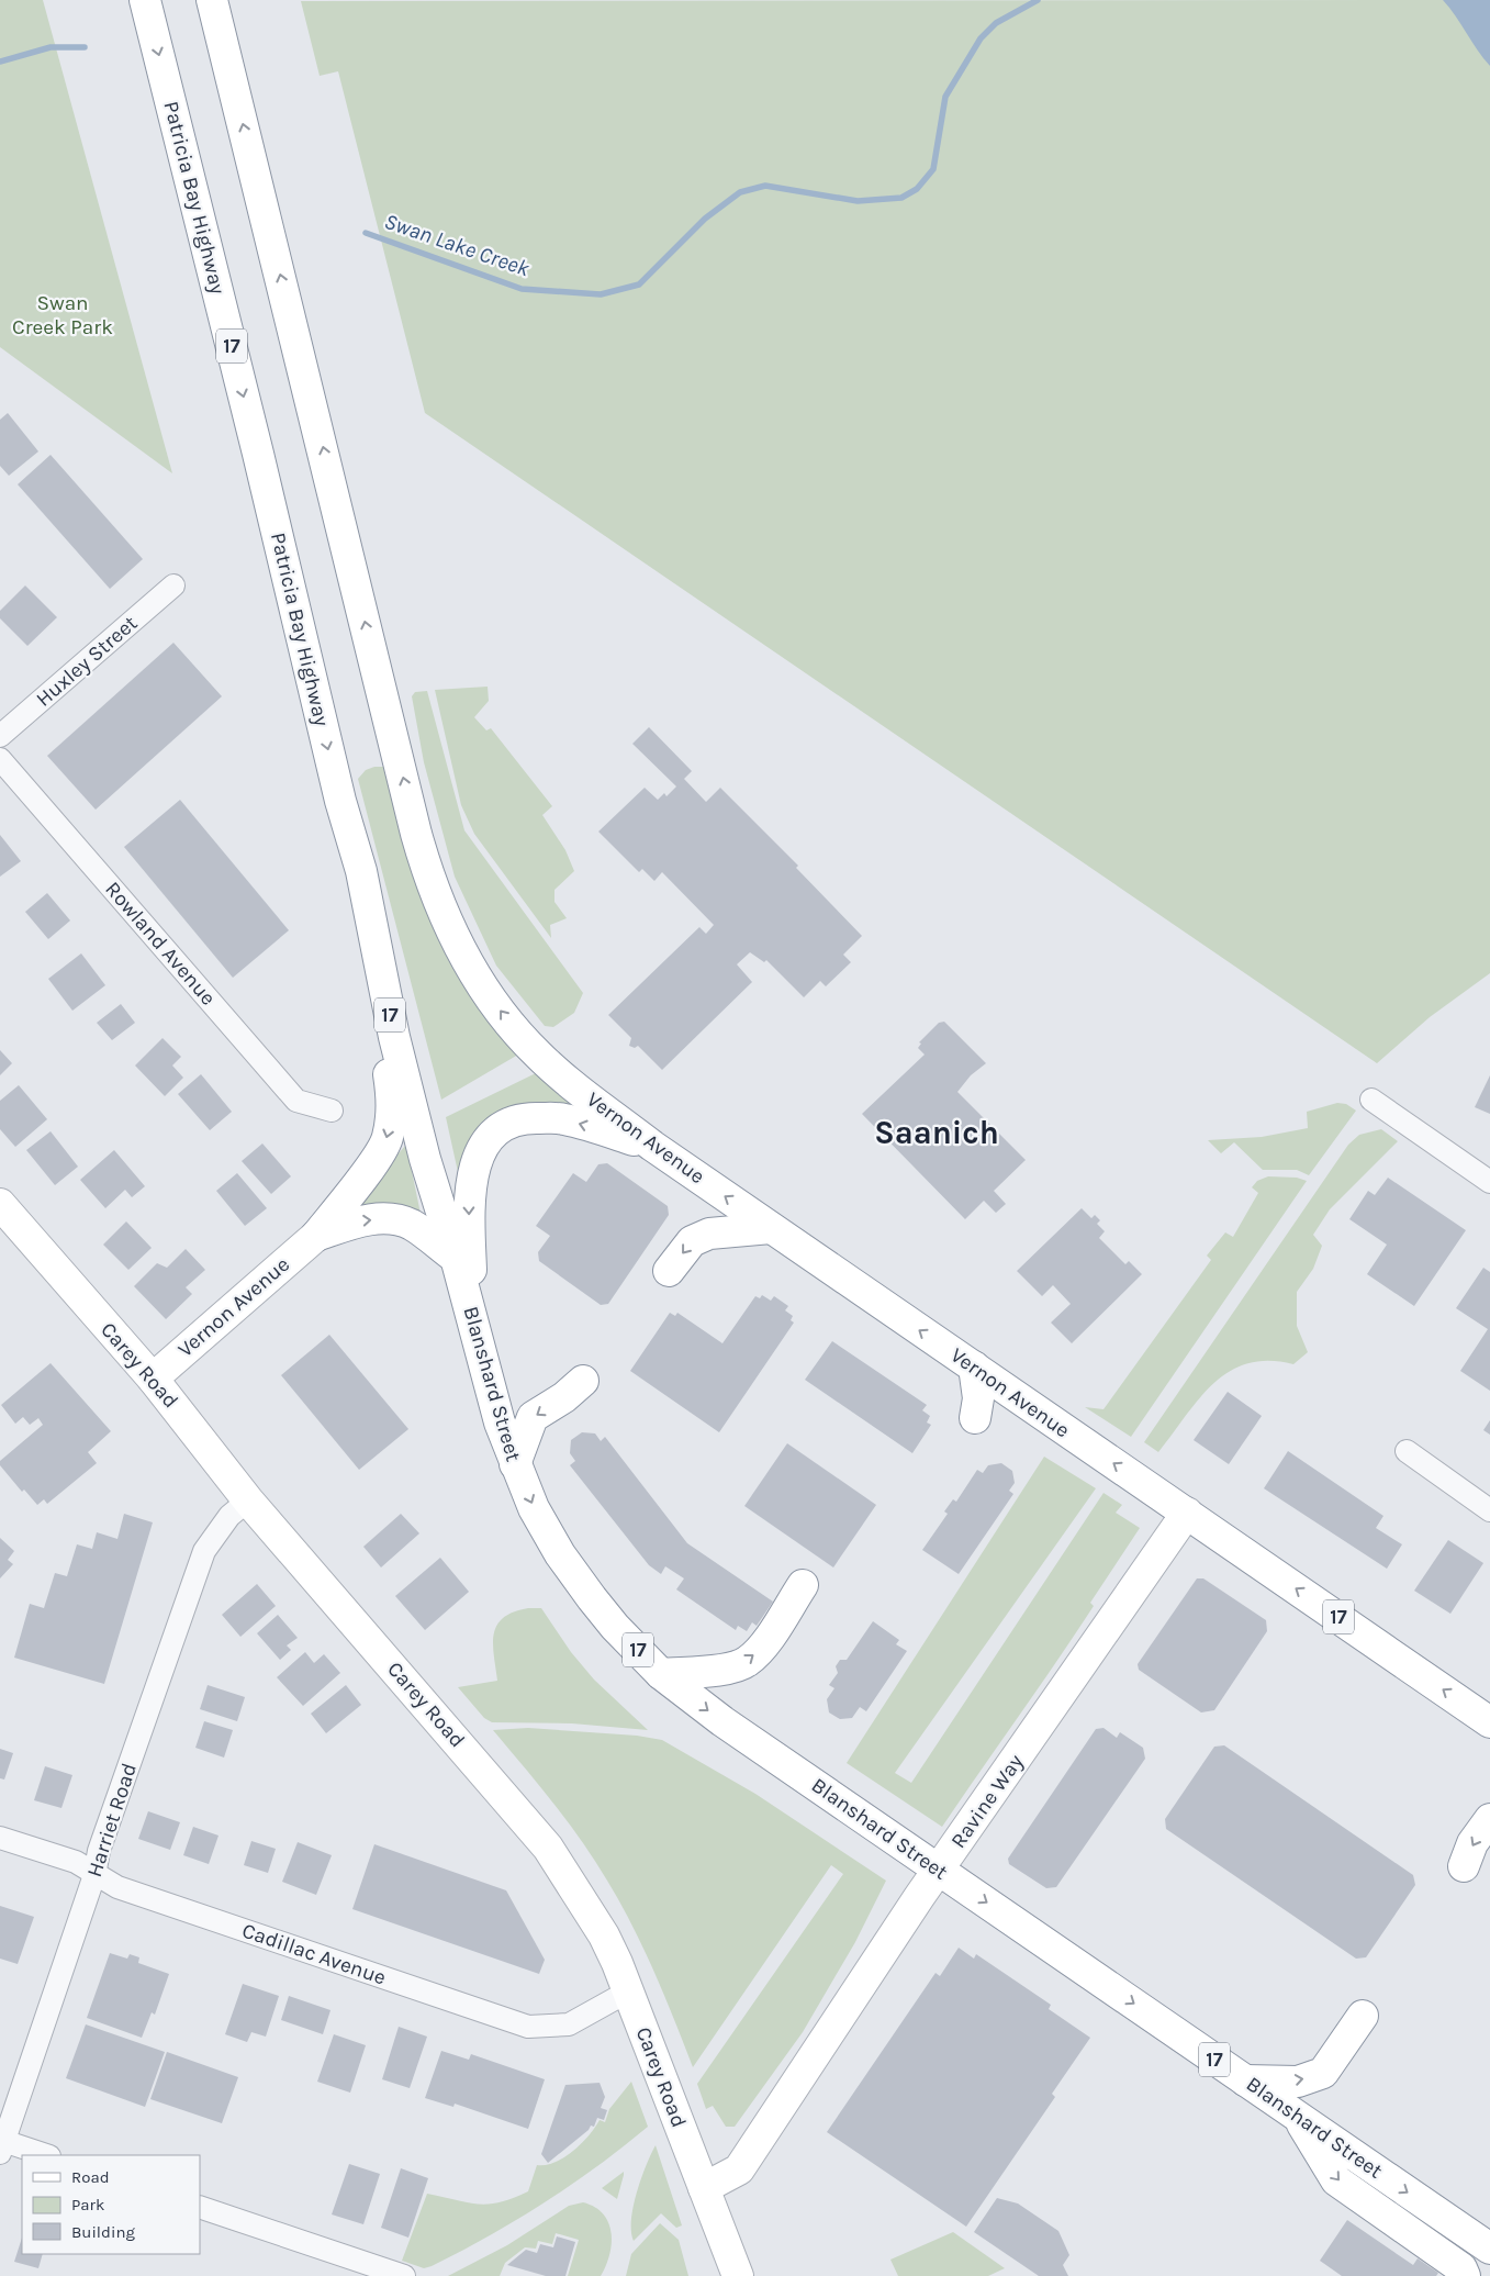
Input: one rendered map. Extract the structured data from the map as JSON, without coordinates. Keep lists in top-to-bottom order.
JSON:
{
  "streets": {
    "main road": [
      "Patricia Bay Highway",
      "17",
      "Vernon Avenue",
      "Carey Road",
      "Blanshard Street",
      "Ravine Way"
    ],
    "street": [
      "Huxley Street",
      "Rowland Avenue",
      "Harriet Road",
      "Cadillac Avenue"
    ]
  },
  "crossings": [
    ["Patricia Bay Highway", "Blanshard Street"],
    ["Vernon Avenue", "Carey Road"],
    ["Vernon Avenue", "Ravine Way"],
    ["Carey Road", "Ravine Way"],
    ["Carey Road", "Harriet Road"],
    ["Carey Road", "Cadillac Avenue"],
    ["Blanshard Street", "Ravine Way"],
    ["Harriet Road", "Cadillac Avenue"]
  ],
  "one_way": ["Patricia Bay Highway", "Vernon Avenue", "Blanshard Street"],
  "districts": ["Saanich"],
  "water": ["Swan Lake Creek"],
  "parks": ["Swan Creek Park"],
  "legend": ["Road", "Park", "Building"]
}
